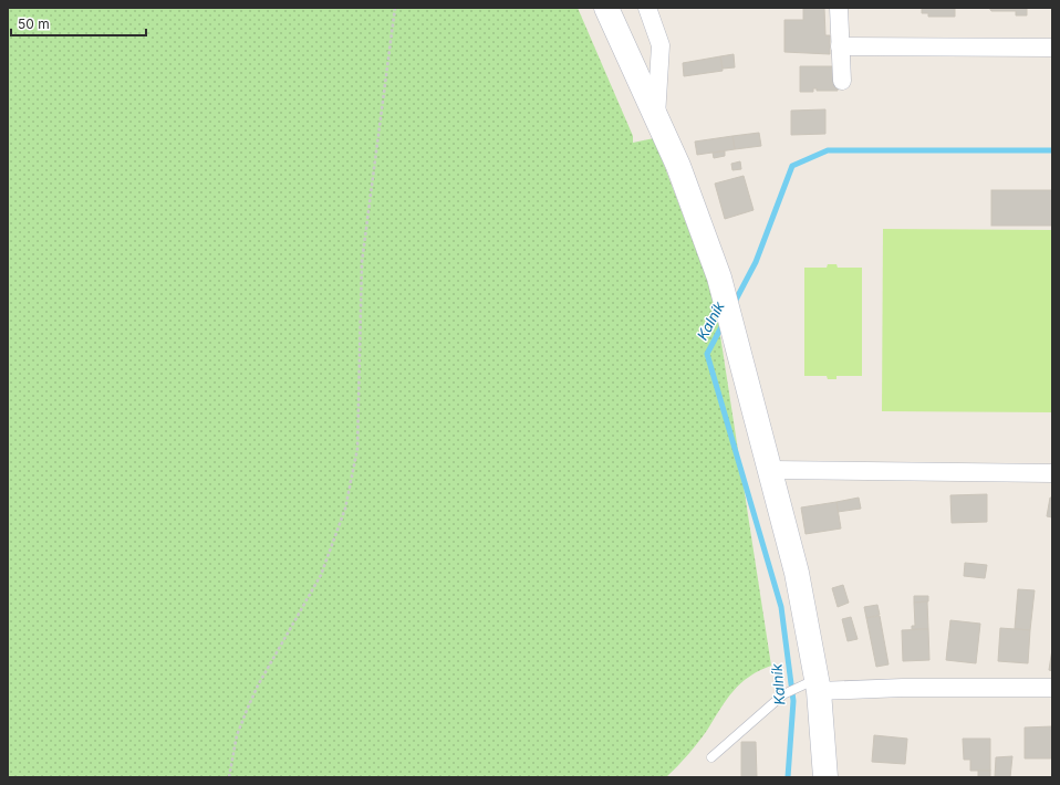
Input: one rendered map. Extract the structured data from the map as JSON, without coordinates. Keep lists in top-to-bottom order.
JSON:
{
  "water": ["Kalník"],
  "scale_bar": "50 m"
}
